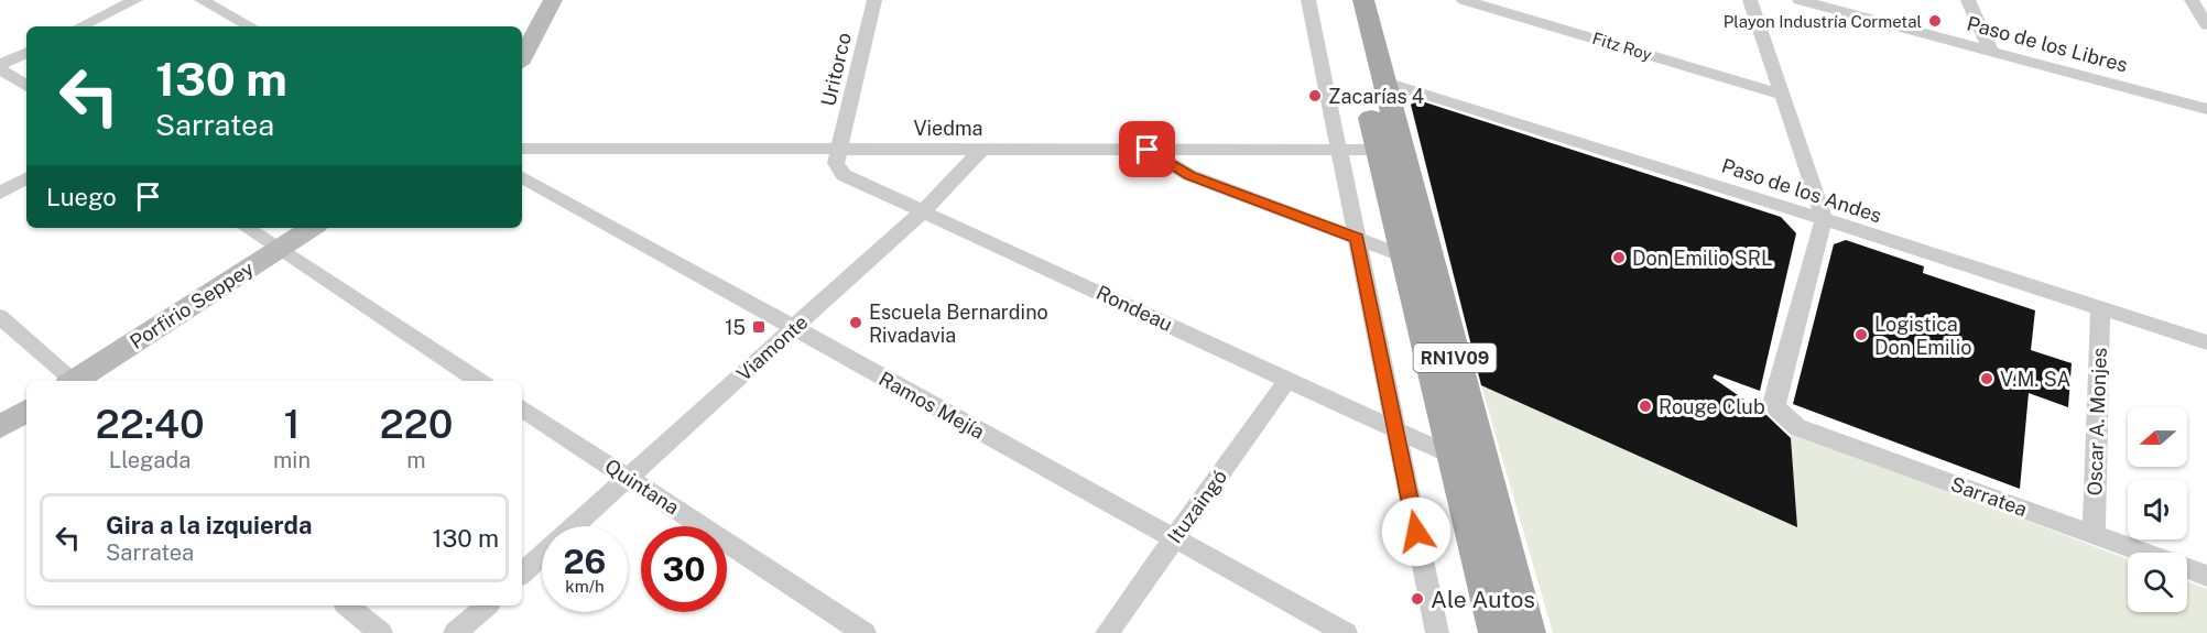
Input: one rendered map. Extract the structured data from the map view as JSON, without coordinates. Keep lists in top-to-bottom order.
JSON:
{
  "streets": {
    "main road": ["Porfirio Seppey", "RN1V09"],
    "street": [
      "Paso de los Libres",
      "Fitz Roy",
      "Uritorco",
      "Viedma",
      "Paso de los Andes",
      "Rondeau",
      "Viamonte",
      "Ramos Mejía",
      "Oscar A. Monjes",
      "Quintana",
      "Sarratea",
      "Ituzaingó"
    ]
  },
  "crossings": [
    ["Uritorco", "Viedma"],
    ["Uritorco", "Rondeau"],
    ["Viedma", "Rondeau"],
    ["Viedma", "Viamonte"],
    ["Viedma", "RN1V09"],
    ["Paso de los Andes", "RN1V09"],
    ["Paso de los Andes", "Oscar A. Monjes"],
    ["Paso de los Andes", "Sarratea"],
    ["Rondeau", "Viamonte"],
    ["Rondeau", "RN1V09"],
    ["Rondeau", "Ituzaingó"],
    ["Viamonte", "Ramos Mejía"],
    ["Viamonte", "Quintana"],
    ["Ramos Mejía", "Ituzaingó"],
    ["Oscar A. Monjes", "Sarratea"]
  ],
  "places": {
    "other": [
      "Playon Industría Cormetal",
      "Zacarías 4",
      "Don Emilio SRL",
      "Escuela Bernardino Rivadavia",
      "Logistica Don Emilio",
      "V.M. SA",
      "Rouge Club",
      "Ale Autos"
    ],
    "transit": ["15"]
  },
  "north": "left",
  "page": {
    "turn": ["130 m", "Sarratea"],
    "then": "Luego",
    "eta": [
      "22:40",
      "Llegada",
      "1",
      "min",
      "220",
      "m"
    ],
    "list": [
      {
        "name": "Gira a la izquierda",
        "note": "Sarratea",
        "value": "130 m"
      }
    ],
    "speed": "26 km/h",
    "limit": "30"
  }
}
